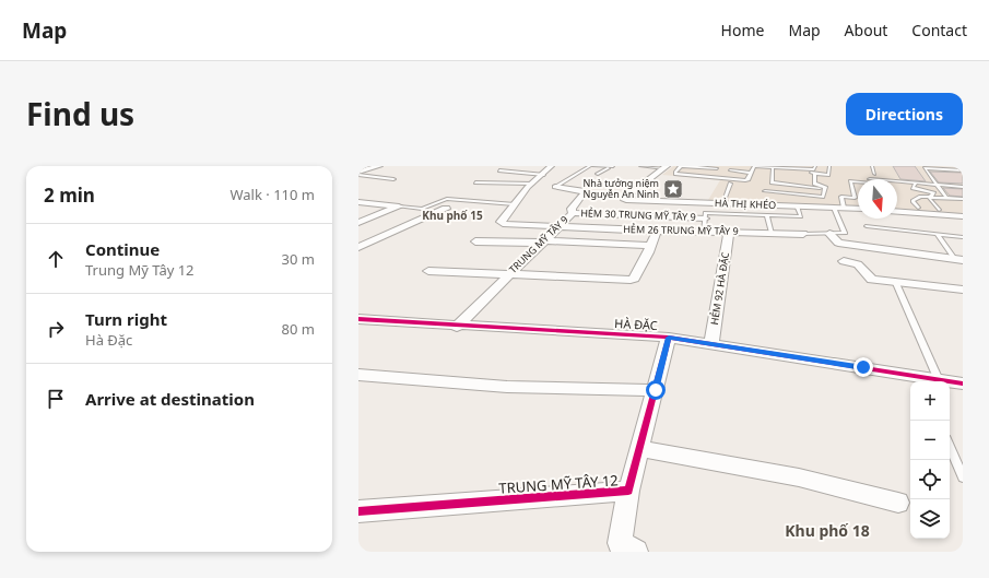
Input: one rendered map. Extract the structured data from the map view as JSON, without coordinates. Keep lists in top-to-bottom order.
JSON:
{
  "streets": {
    "street": [
      "HÀ THỊ KHÉO",
      "HẺM 30 TRUNG MỸ TÂY 9",
      "HẺM 26 TRUNG MỸ TÂY 9",
      "TRUNG MỸ TÂY 9",
      "HẺM 92 HÀ ĐẶC",
      "HÀ ĐẶC",
      "TRUNG MỸ TÂY 12"
    ]
  },
  "crossings": [
    ["HẺM 30 TRUNG MỸ TÂY 9", "HẺM 26 TRUNG MỸ TÂY 9"],
    ["HẺM 30 TRUNG MỸ TÂY 9", "TRUNG MỸ TÂY 9"],
    ["HẺM 26 TRUNG MỸ TÂY 9", "TRUNG MỸ TÂY 9"],
    ["HẺM 26 TRUNG MỸ TÂY 9", "HẺM 92 HÀ ĐẶC"],
    ["TRUNG MỸ TÂY 9", "HÀ ĐẶC"],
    ["HẺM 92 HÀ ĐẶC", "HÀ ĐẶC"],
    ["HÀ ĐẶC", "TRUNG MỸ TÂY 12"]
  ],
  "districts": ["Khu phố 15", "Khu phố 18"],
  "places": {
    "place": ["Nhà tưởng niệm Nguyễn An Ninh"]
  },
  "north": "bottom",
  "page": {
    "header": "Map",
    "nav": [
      "Home",
      "Map",
      "About",
      "Contact"
    ],
    "title": "Find us",
    "buttons": "Directions",
    "heading": ["2 min", "Walk · 110 m"],
    "list": [
      ["Continue", "Trung Mỹ Tây 12", "30 m"],
      ["Turn right", "Hà Đặc", "80 m"],
      "Arrive at destination"
    ],
    "map_buttons": ["+", "−"]
  }
}
